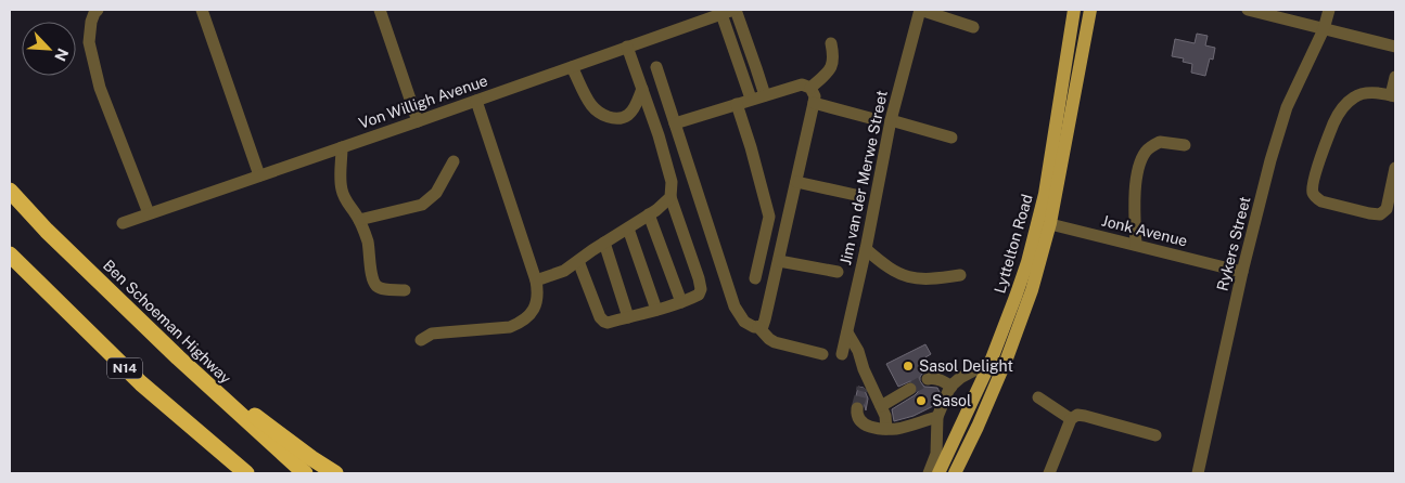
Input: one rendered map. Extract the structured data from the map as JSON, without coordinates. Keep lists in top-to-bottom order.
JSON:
{
  "streets": {
    "highway": ["Ben Schoeman Highway", "N14"],
    "main road": ["Lyttelton Road"],
    "street": [
      "Von Willigh Avenue",
      "Jim van der Merwe Street",
      "Jonk Avenue",
      "Rykers Street"
    ]
  },
  "crossings": [
    ["Jonk Avenue", "Lyttelton Road"],
    ["Jonk Avenue", "Rykers Street"]
  ],
  "places": ["Sasol Delight", "Sasol"],
  "north": "bottom right"
}
